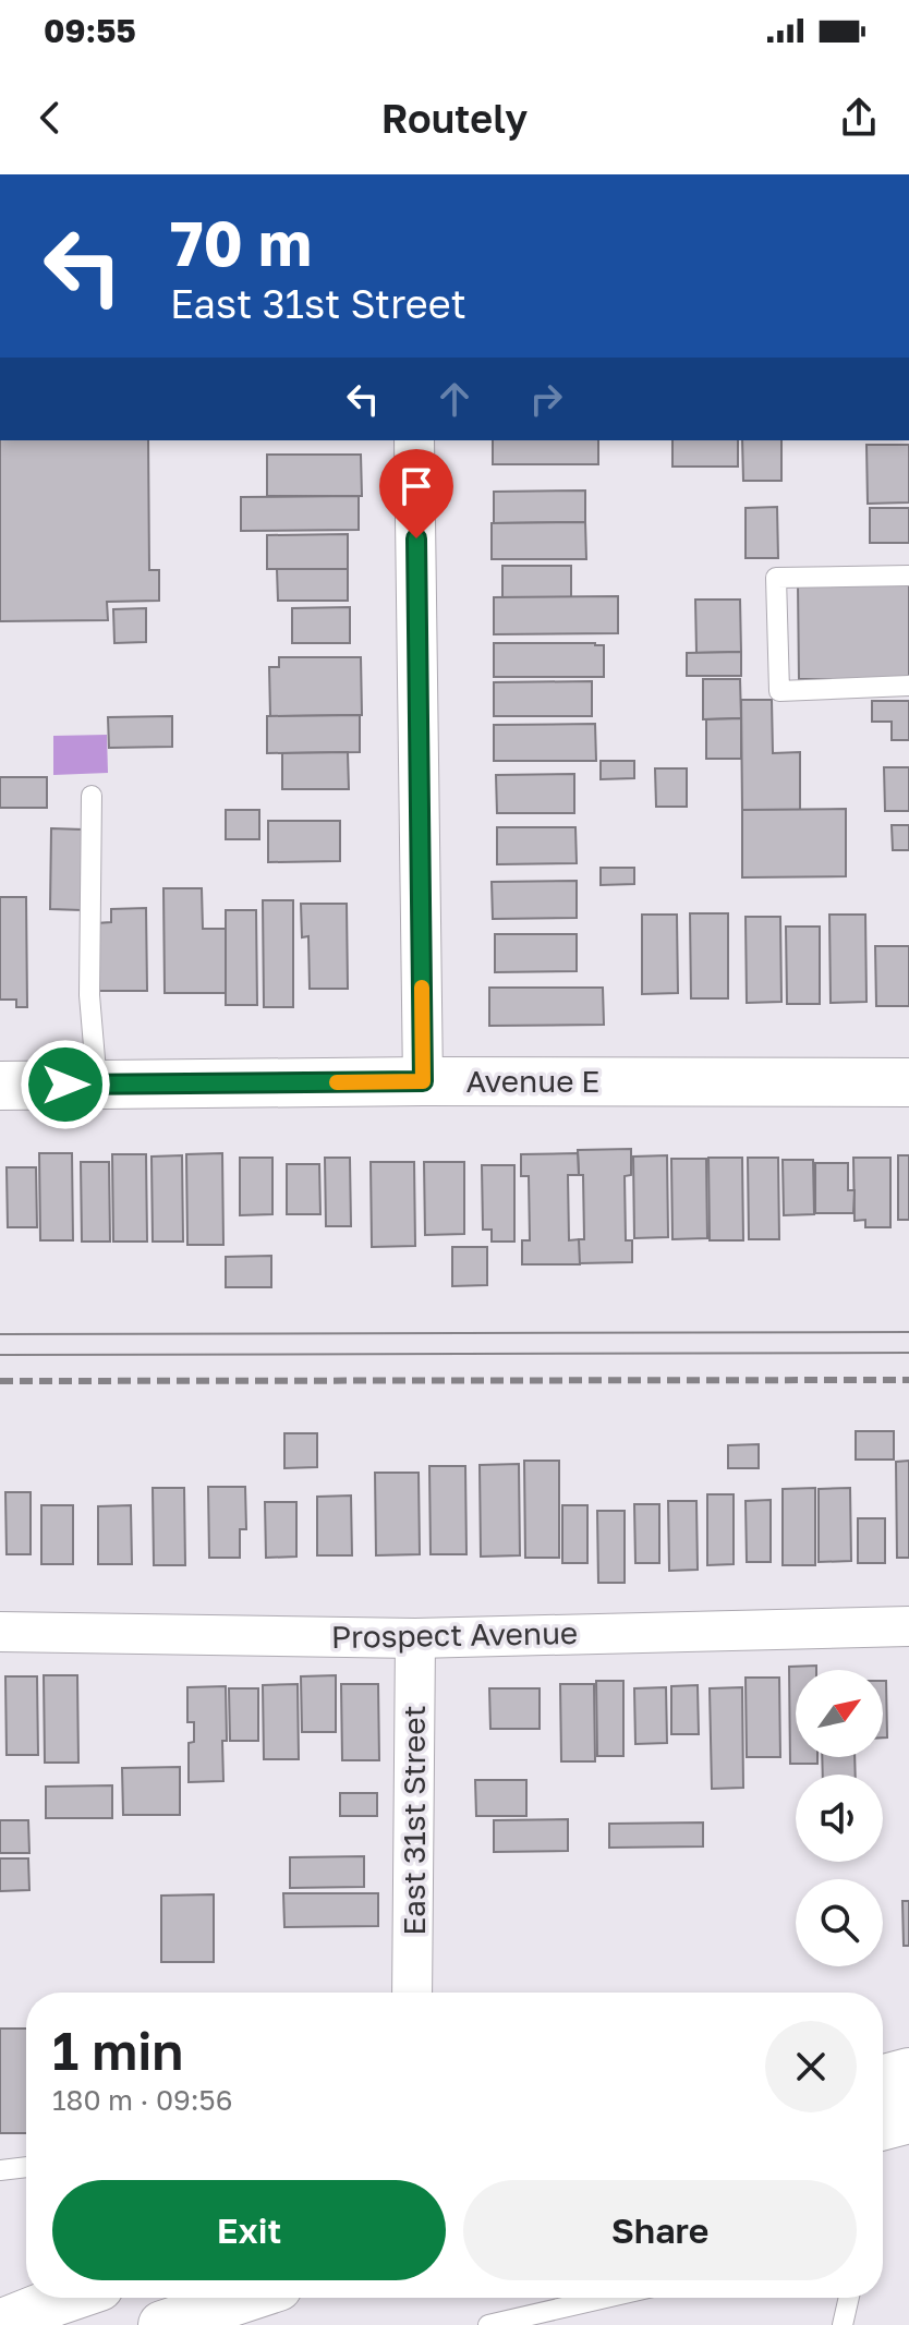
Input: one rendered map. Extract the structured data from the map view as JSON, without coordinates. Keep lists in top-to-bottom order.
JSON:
{
  "streets": {
    "main road": ["Avenue E"],
    "street": ["Prospect Avenue", "East 31st Street"]
  },
  "crossings": [
    ["Prospect Avenue", "East 31st Street"]
  ],
  "north": "top right",
  "page": {
    "status": "09:55",
    "header": "Routely",
    "turn": ["70 m", "East 31st Street"],
    "heading": ["1 min", "180 m · 09:56"],
    "buttons": ["Exit", "Share"]
  }
}
